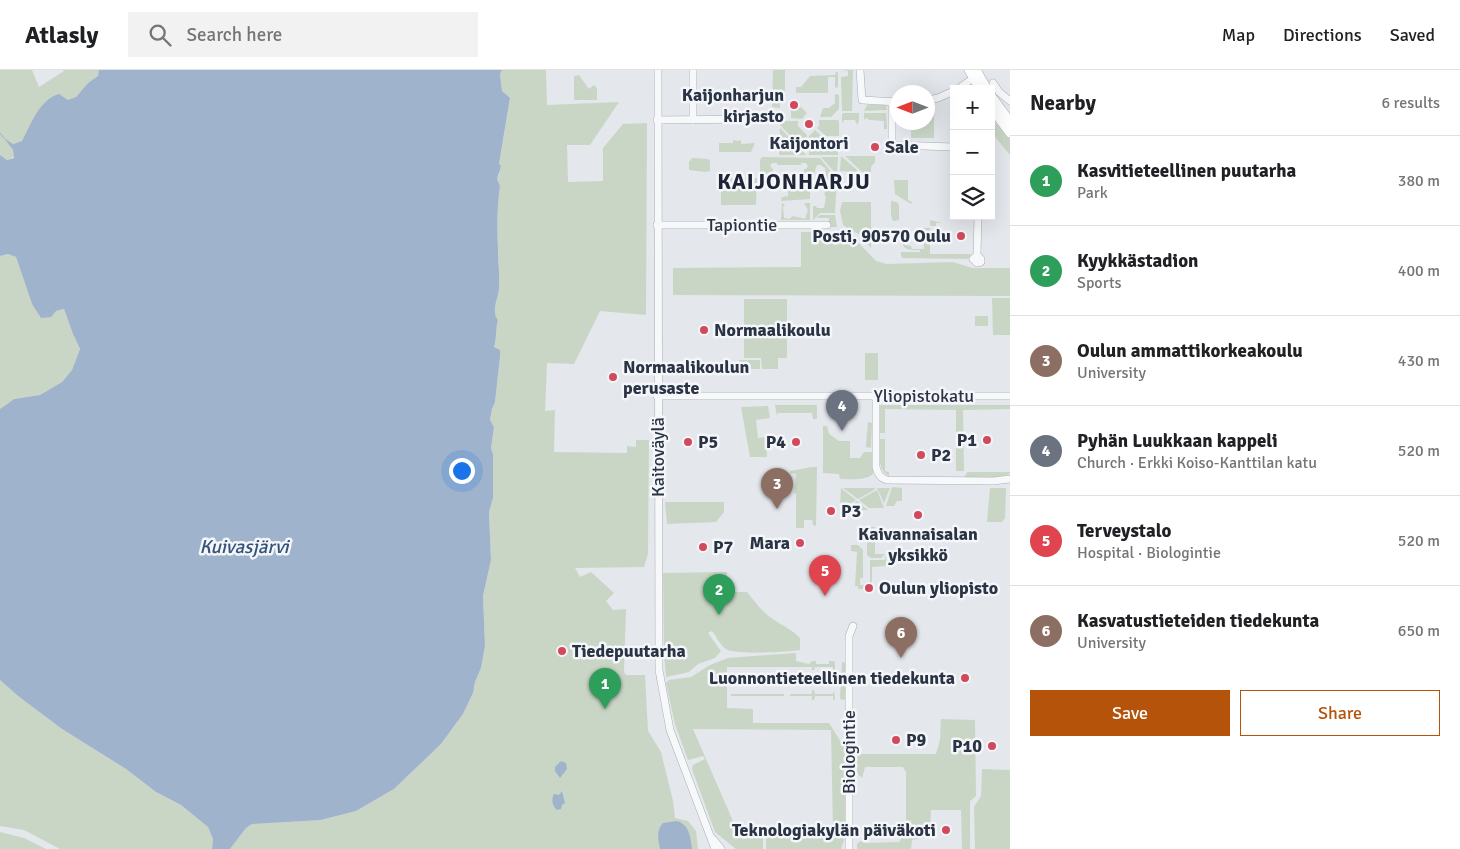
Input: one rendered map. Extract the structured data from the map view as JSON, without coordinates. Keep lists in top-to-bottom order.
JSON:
{
  "streets": {
    "street": [
      "Tapiontie",
      "Yliopistokatu",
      "Kaitoväylä",
      "Biologintie"
    ]
  },
  "crossings": [
    ["Tapiontie", "Kaitoväylä"],
    ["Yliopistokatu", "Kaitoväylä"]
  ],
  "districts": ["KAIJONHARJU"],
  "water": ["Kuivasjärvi"],
  "places": [
    "Kaijonharjun kirjasto",
    "Kaijontori",
    "Sale",
    "Posti, 90570 Oulu",
    "Normaalikoulu",
    "Normaalikoulun perusaste",
    "P1",
    "P5",
    "P4",
    "P2",
    "P3",
    "Kaivannaisalan yksikkö",
    "Mara",
    "P7",
    "Oulun yliopisto",
    "Tiedepuutarha",
    "Luonnontieteellinen tiedekunta",
    "P9",
    "P10",
    "Teknologiakylän päiväkoti"
  ],
  "north": "left",
  "page": {
    "header": "Atlasly",
    "search": "Search here",
    "nav": ["Map", "Directions", "Saved"],
    "heading": ["Nearby", "6 results"],
    "map_buttons": ["+", "−"],
    "list": [
      {
        "mark": "1",
        "name": "Kasvitieteellinen puutarha",
        "note": "Park",
        "value": "380 m"
      },
      {
        "mark": "2",
        "name": "Kyykkästadion",
        "note": "Sports",
        "value": "400 m"
      },
      {
        "mark": "3",
        "name": "Oulun ammattikorkeakoulu",
        "note": "University",
        "value": "430 m"
      },
      {
        "mark": "4",
        "name": "Pyhän Luukkaan kappeli",
        "note": "Church · Erkki Koiso-Kanttilan katu",
        "value": "520 m"
      },
      {
        "mark": "5",
        "name": "Terveystalo",
        "note": "Hospital · Biologintie",
        "value": "520 m"
      },
      {
        "mark": "6",
        "name": "Kasvatustieteiden tiedekunta",
        "note": "University",
        "value": "650 m"
      }
    ],
    "pins": [
      "4",
      "3",
      "5",
      "2",
      "6",
      "1"
    ],
    "buttons": ["Save", "Share"]
  }
}
